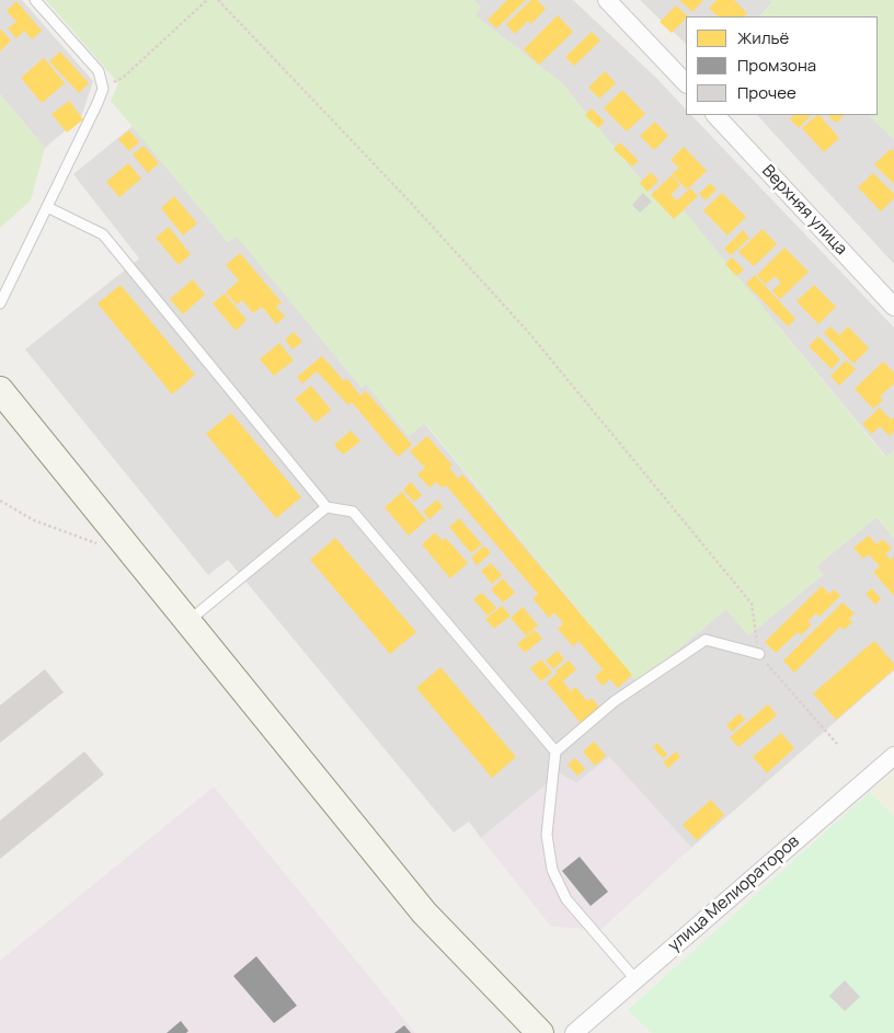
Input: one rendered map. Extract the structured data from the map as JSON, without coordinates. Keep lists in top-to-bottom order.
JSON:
{
  "streets": {
    "street": ["Верхняя улица", "улица Мелиораторов"]
  },
  "legend": ["Жильё", "Промзона", "Прочее"]
}
